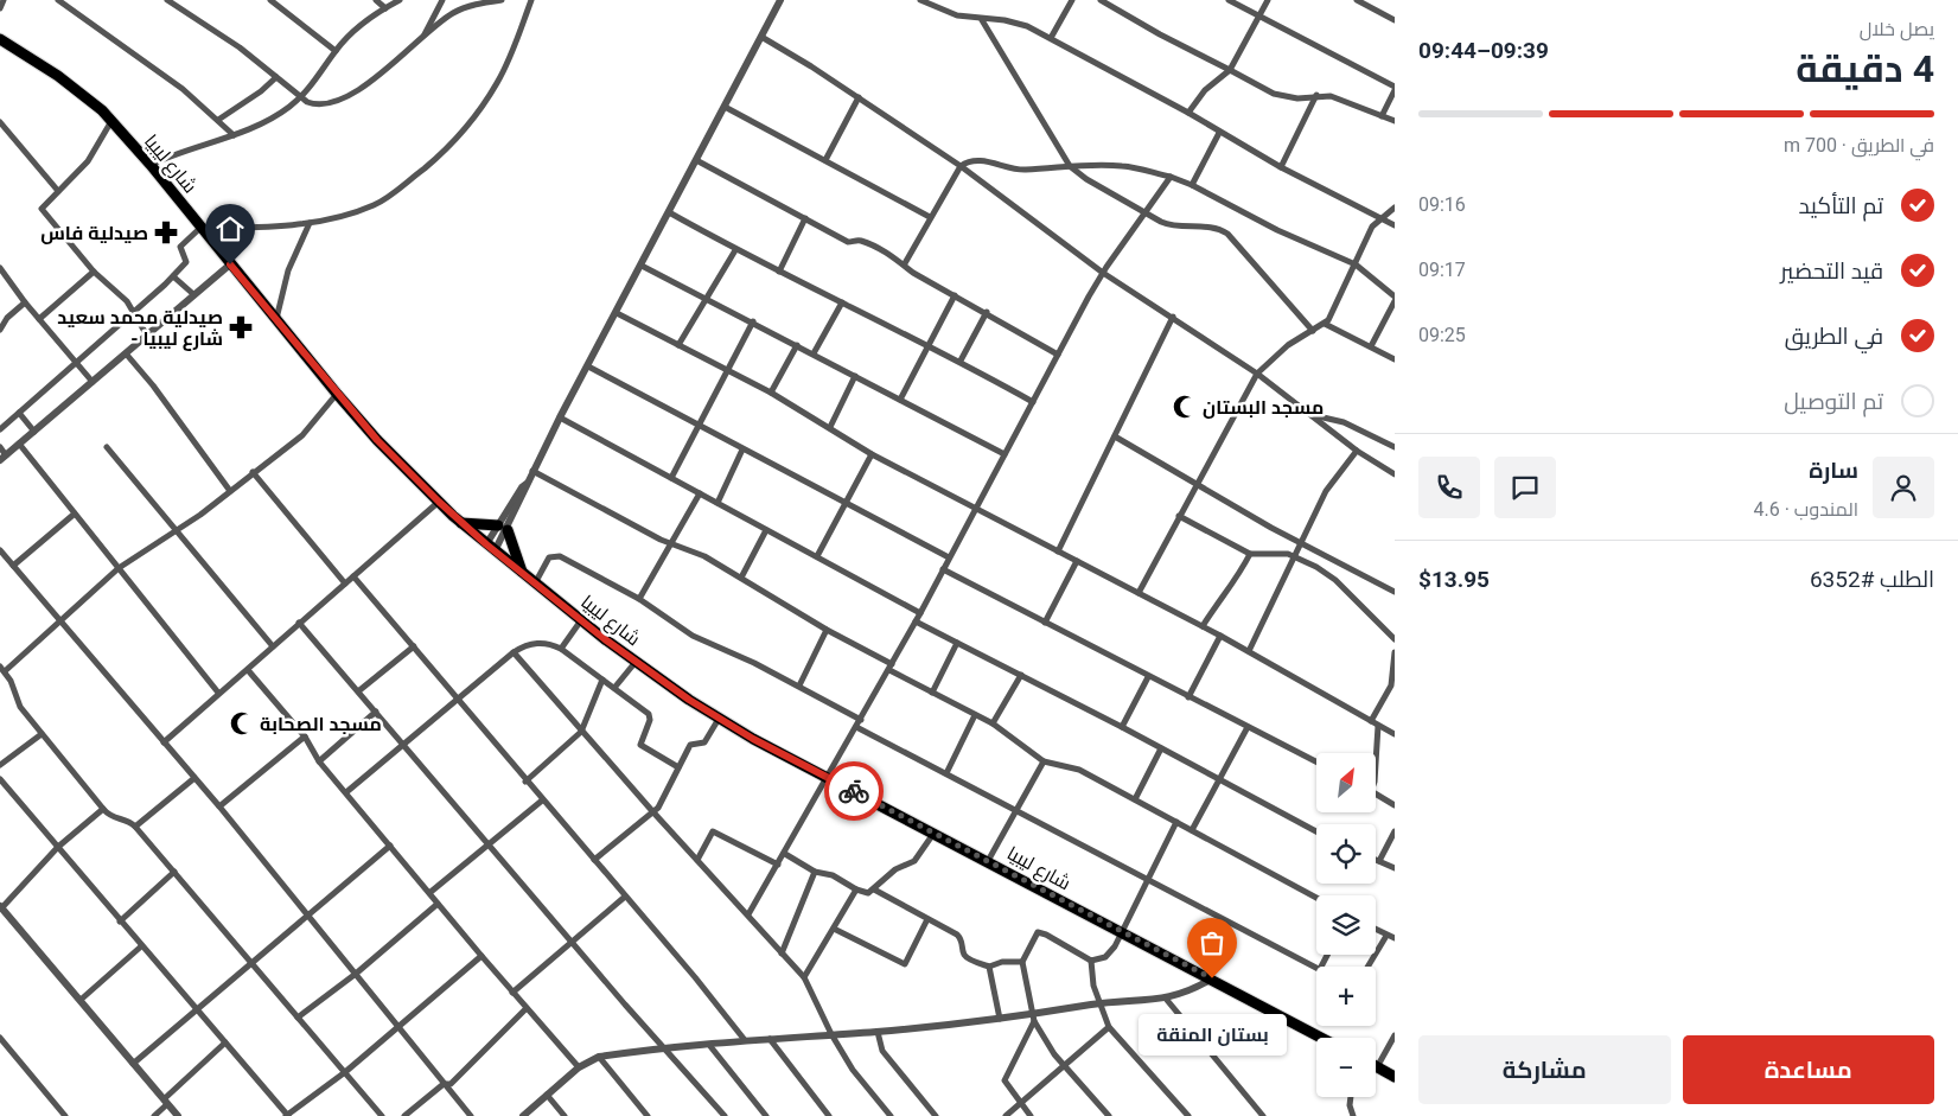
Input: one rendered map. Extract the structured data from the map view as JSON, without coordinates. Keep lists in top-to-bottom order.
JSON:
{
  "streets": {
    "highway": ["شارع ليبيا"]
  },
  "places": {
    "pharmacy": ["صيدلية فاس", "صيدلية محمد سعيد - شارع ليبيا"],
    "mosque": ["مسجد البستان", "مسجد الصحابة"],
    "other": ["بستان المنقة"]
  },
  "north": "top right",
  "page": {
    "heading": ["4 دقيقة", "يصل خلال", "09:39–09:44"],
    "panel": [
      "سارة",
      "المندوب · 4.6",
      "الطلب #6352",
      "$13.95"
    ],
    "bar": "في الطريق · 700 m",
    "list": [
      ["تم التأكيد", "09:16"],
      ["قيد التحضير", "09:17"],
      ["في الطريق", "09:25"],
      "تم التوصيل"
    ],
    "map_buttons": ["+", "−"],
    "bubble": "بستان المنقة",
    "buttons": ["مساعدة", "مشاركة"]
  }
}
